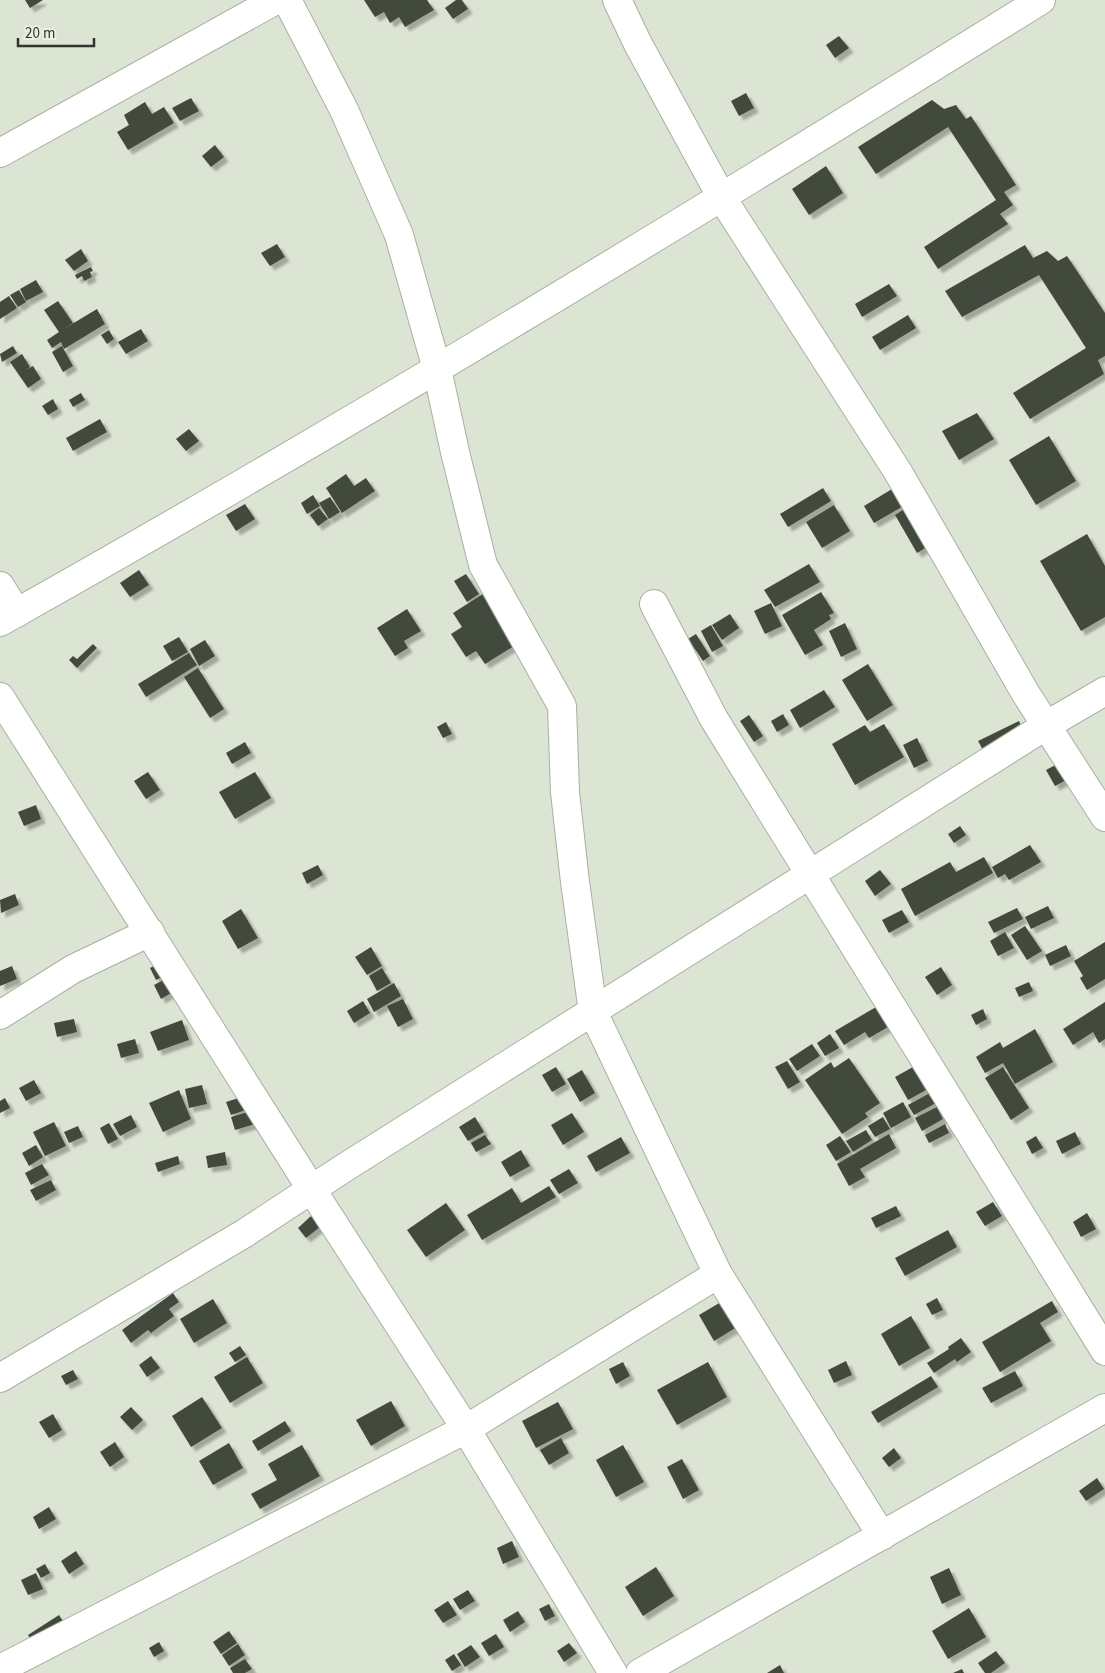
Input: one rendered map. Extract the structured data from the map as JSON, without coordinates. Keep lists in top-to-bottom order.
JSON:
{
  "scale_bar": "20 m"
}
